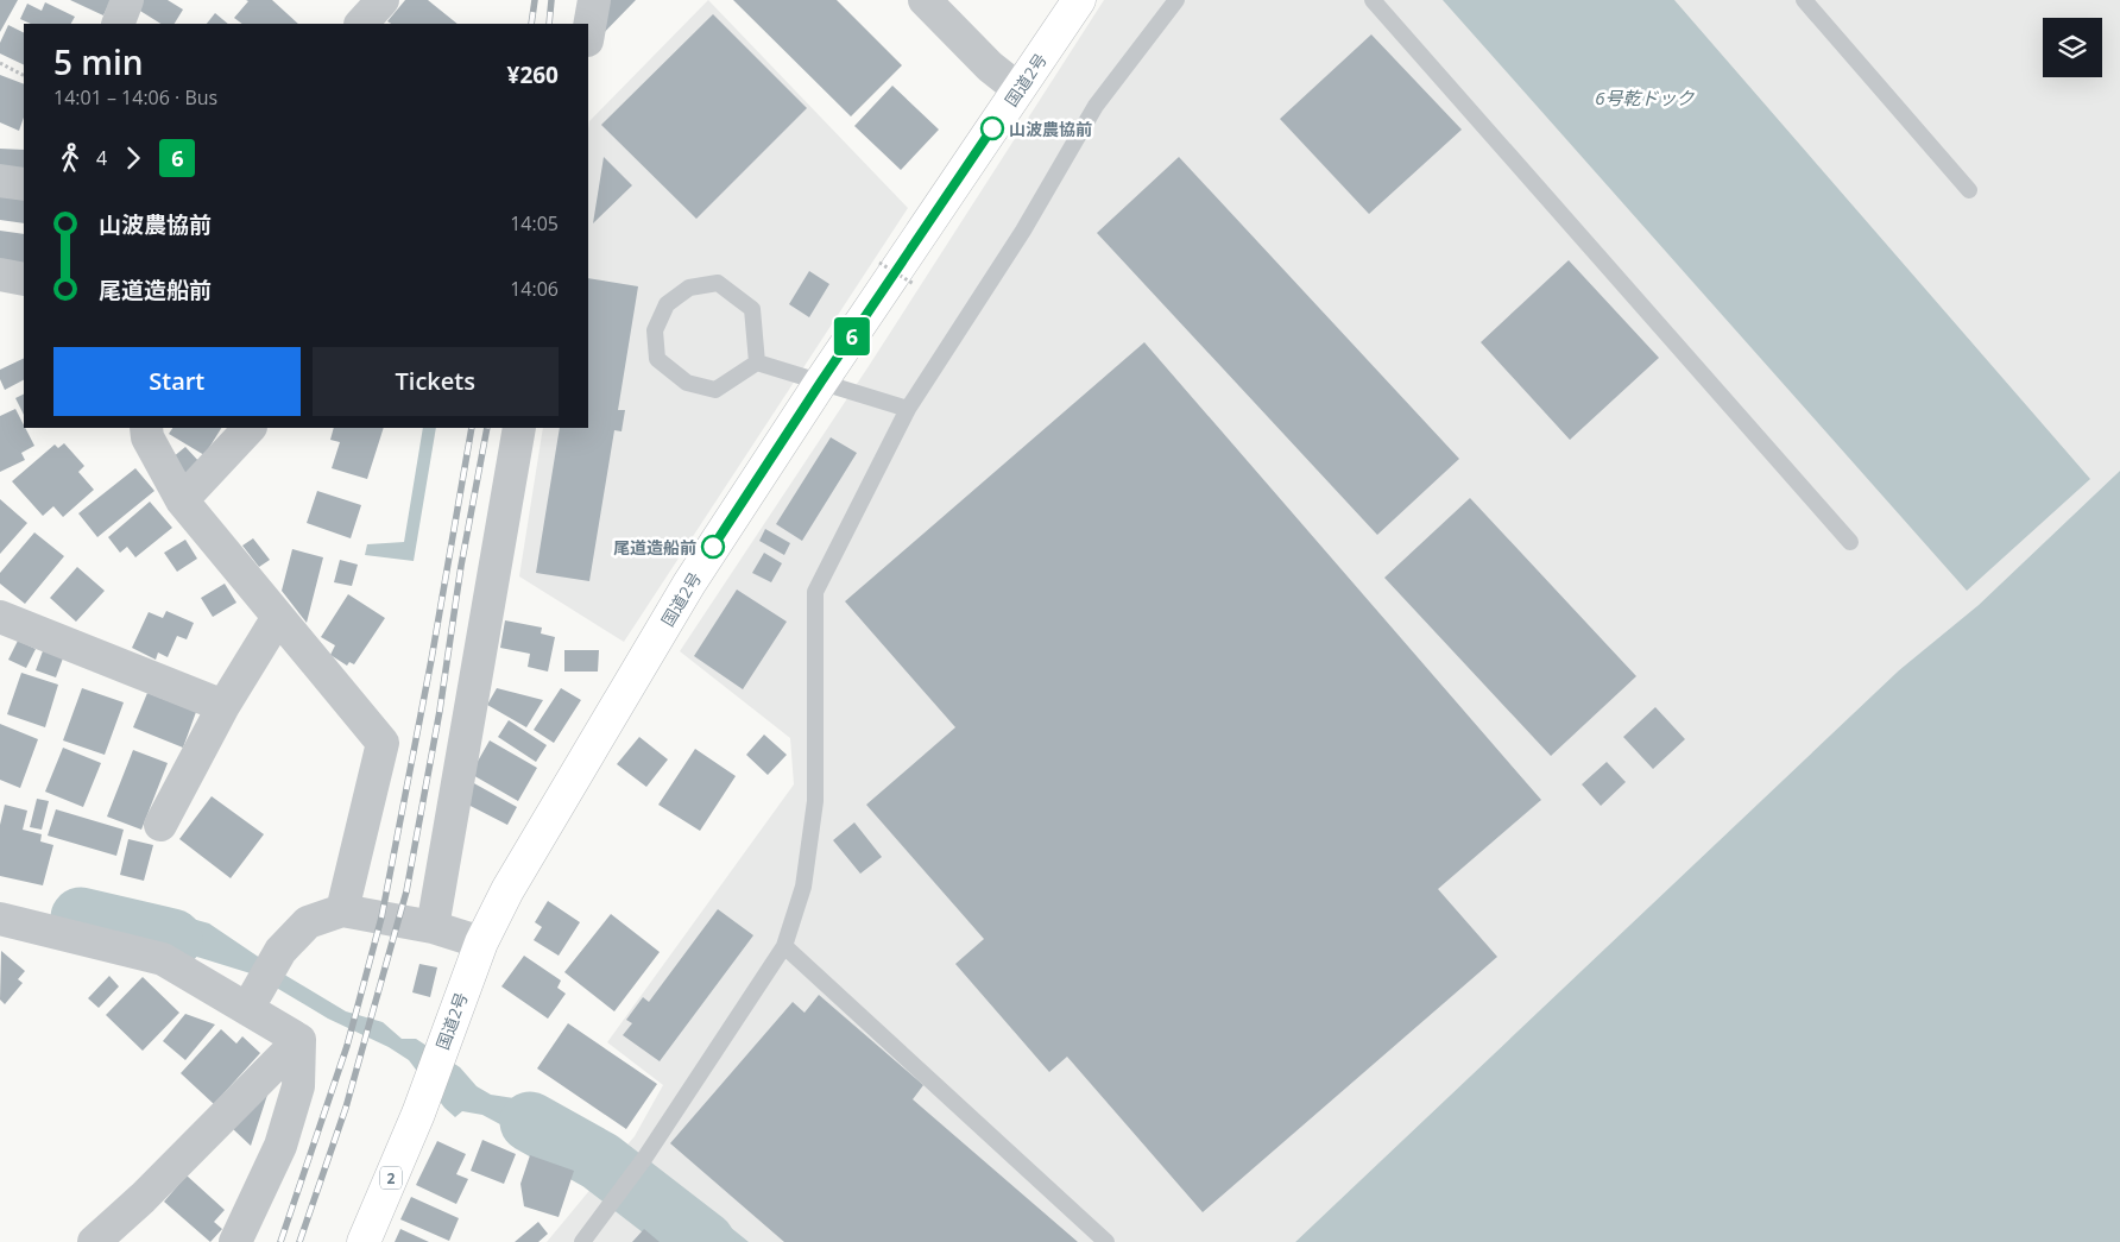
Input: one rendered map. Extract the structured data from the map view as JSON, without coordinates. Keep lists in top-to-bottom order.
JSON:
{
  "streets": {
    "highway": ["国道2号", "2"]
  },
  "water": ["6号乾ドック"],
  "places": ["山波農協前", "尾道造船前"],
  "lines": ["bus line 6"],
  "page": {
    "on_map": "6",
    "heading": ["5 min", "14:01 – 14:06 · Bus", "¥260"],
    "legs": ["4", "6"],
    "list": [
      {
        "name": "山波農協前",
        "value": "14:05"
      },
      {
        "name": "尾道造船前",
        "value": "14:06"
      }
    ],
    "buttons": ["Start", "Tickets"]
  }
}
